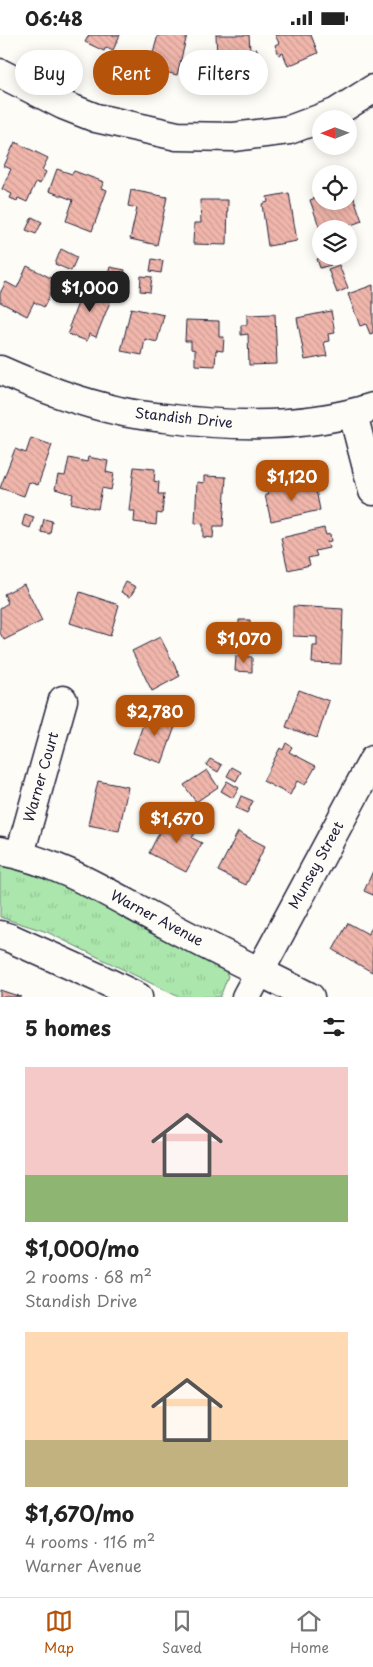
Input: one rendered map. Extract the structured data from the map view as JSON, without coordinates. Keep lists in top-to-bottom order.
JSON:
{
  "streets": {
    "street": [
      "Standish Drive",
      "Warner Court",
      "Munsey Street",
      "Warner Avenue"
    ]
  },
  "crossings": [
    ["Warner Court", "Warner Avenue"],
    ["Munsey Street", "Warner Avenue"]
  ],
  "north": "left",
  "page": {
    "status": "06:48",
    "chip": ["Buy", "Rent", "Filters"],
    "price": [
      "$1,000",
      "$1,120",
      "$1,070",
      "$2,780",
      "$1,670"
    ],
    "heading": "5 homes",
    "list": [
      {
        "name": "$1,000/mo",
        "note": "2 rooms · 68 m² · Standish Drive"
      },
      {
        "name": "$1,670/mo",
        "note": "4 rooms · 116 m² · Warner Avenue"
      }
    ],
    "tabs": ["Map", "Saved", "Home"]
  }
}
